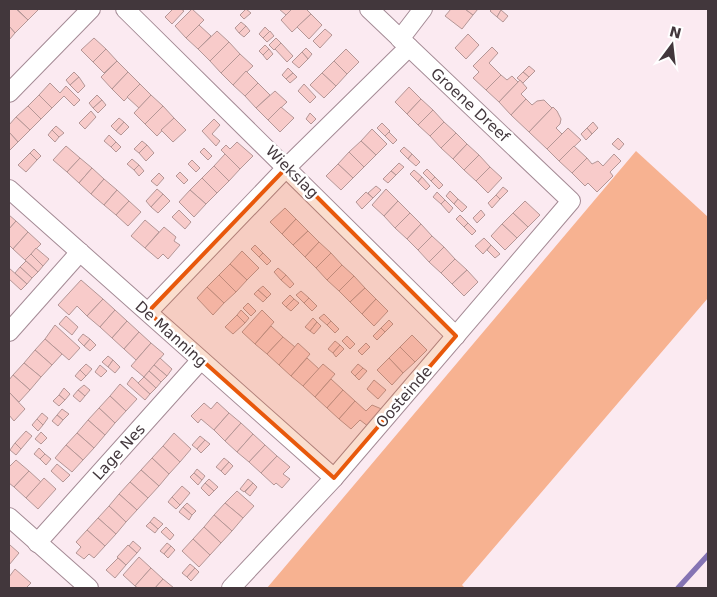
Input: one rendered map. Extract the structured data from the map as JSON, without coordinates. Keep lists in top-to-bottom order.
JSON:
{
  "streets": {
    "street": [
      "Groene Dreef",
      "Wiekslag",
      "De Manning",
      "Oosteinde",
      "Lage Nes"
    ]
  },
  "crossings": [
    ["Groene Dreef", "Oosteinde"],
    ["Wiekslag", "Oosteinde"],
    ["De Manning", "Oosteinde"],
    ["De Manning", "Lage Nes"]
  ],
  "north": "top"
}
